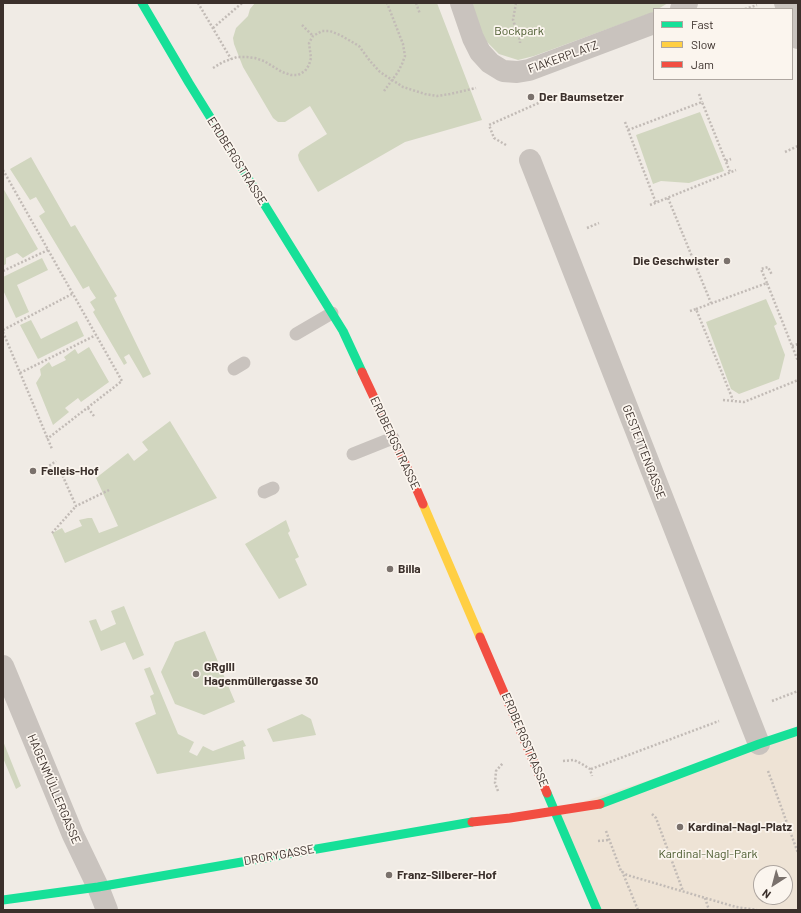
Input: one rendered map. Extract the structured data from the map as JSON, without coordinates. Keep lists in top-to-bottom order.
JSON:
{
  "streets": {
    "street": [
      "FIAKERPLATZ",
      "ERDBERGSTRASSE",
      "GESTETTENGASSE",
      "HAGENMÜLLERGASSE",
      "DRORYGASSE"
    ]
  },
  "crossings": [
    ["ERDBERGSTRASSE", "DRORYGASSE"],
    ["HAGENMÜLLERGASSE", "DRORYGASSE"]
  ],
  "parks": ["Bockpark", "Kardinal-Nagl-Park"],
  "places": [
    "Der Baumsetzer",
    "Die Geschwister",
    "Felleis-Hof",
    "Billa",
    "GRgIII Hagenmüllergasse 30",
    "Kardinal-Nagl-Platz",
    "Franz-Silberer-Hof"
  ],
  "legend": ["Fast", "Slow", "Jam"],
  "north": "bottom left"
}
